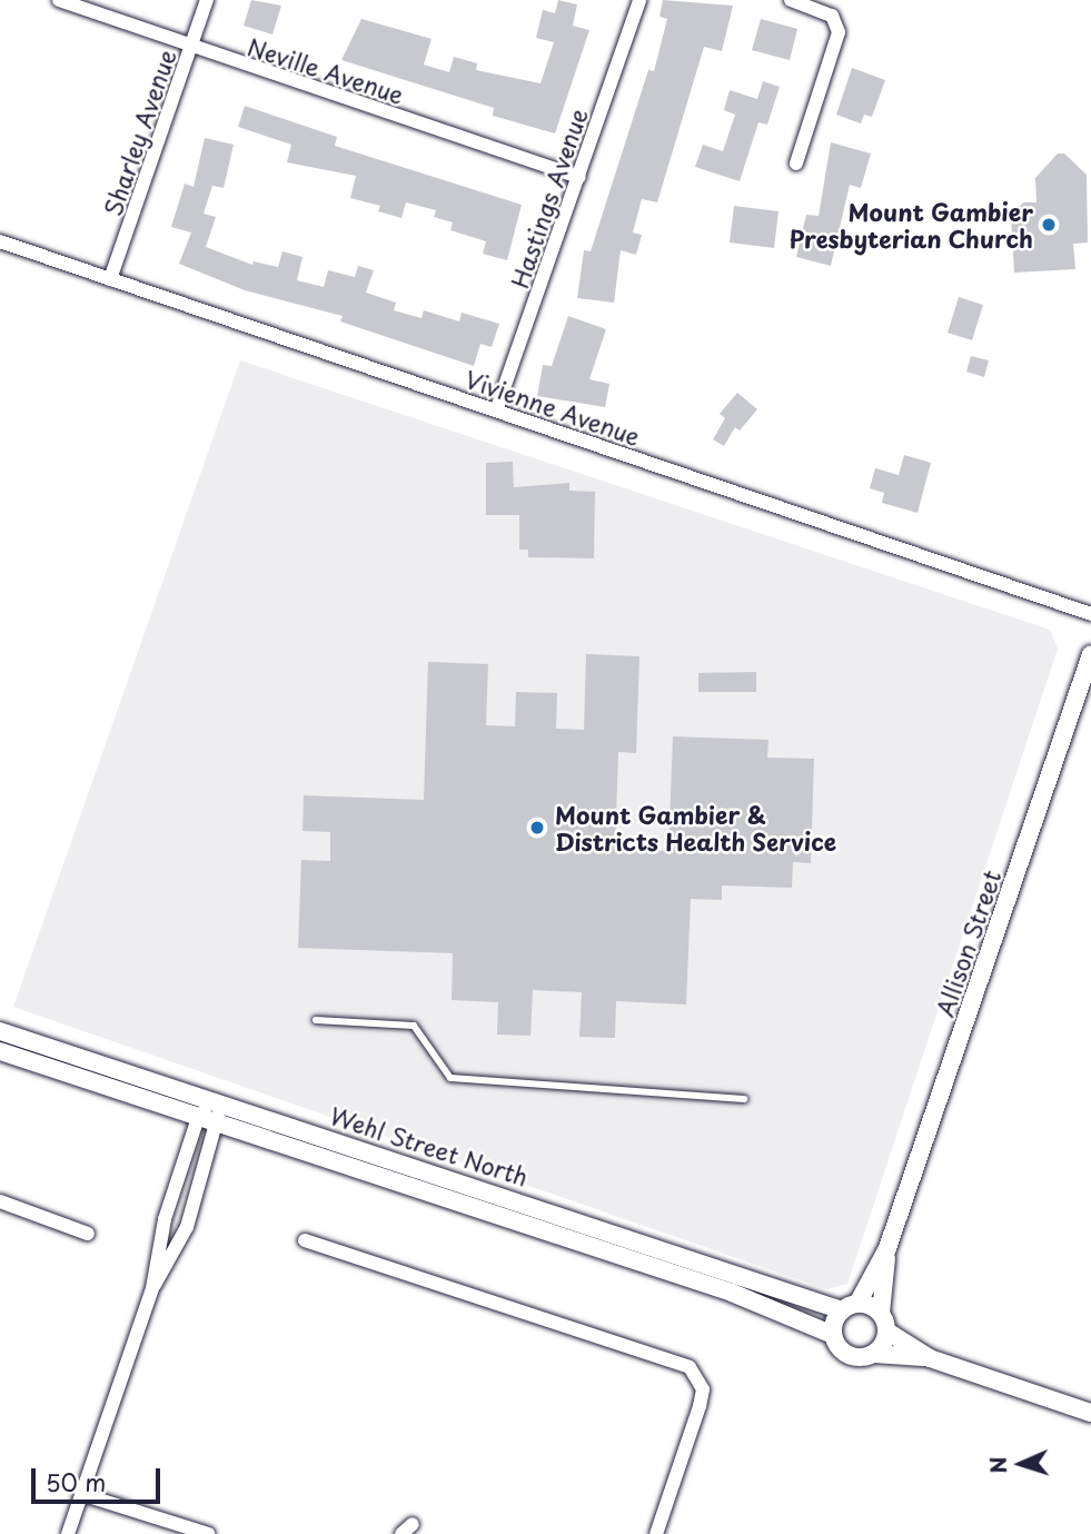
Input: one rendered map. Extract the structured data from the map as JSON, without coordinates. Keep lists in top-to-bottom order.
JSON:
{
  "streets": {
    "street": [
      "Neville Avenue",
      "Sharley Avenue",
      "Hastings Avenue",
      "Vivienne Avenue",
      "Allison Street",
      "Wehl Street North"
    ]
  },
  "crossings": [
    ["Neville Avenue", "Sharley Avenue"],
    ["Neville Avenue", "Hastings Avenue"],
    ["Sharley Avenue", "Vivienne Avenue"],
    ["Hastings Avenue", "Vivienne Avenue"],
    ["Allison Street", "Wehl Street North"]
  ],
  "places": ["Mount Gambier Presbyterian Church", "Mount Gambier & Districts Health Service"],
  "scale_bar": "50 m",
  "north": "left"
}
